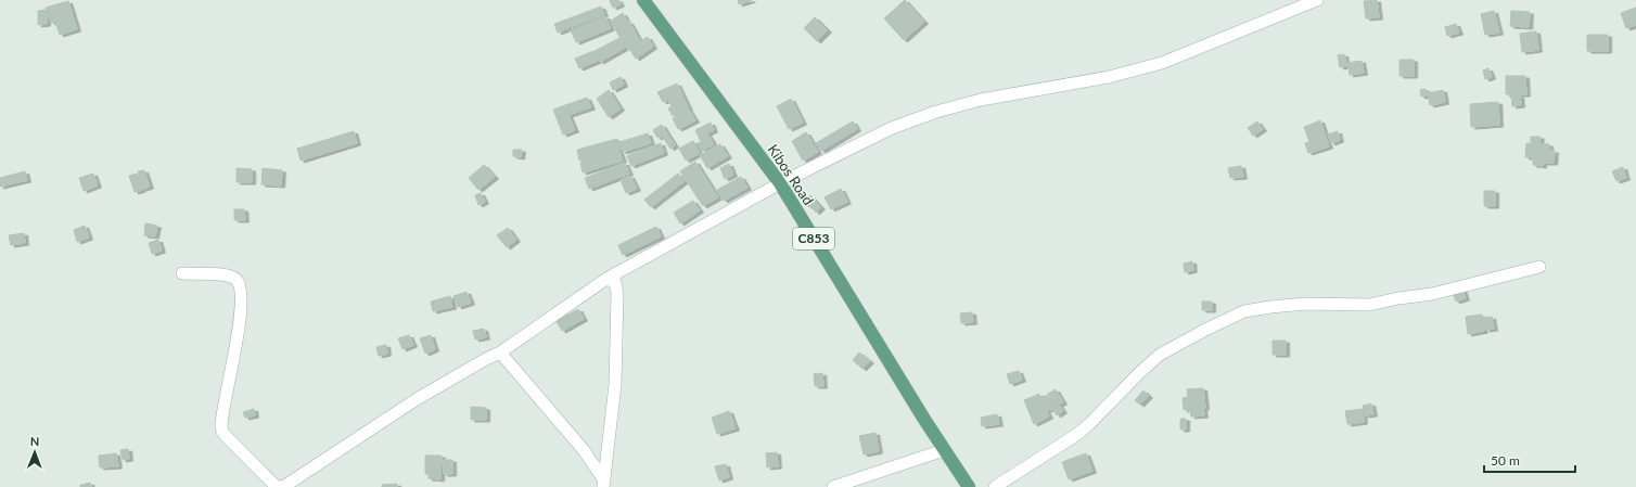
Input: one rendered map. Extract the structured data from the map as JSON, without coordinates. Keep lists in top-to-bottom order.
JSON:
{
  "streets": {
    "main road": ["Kibos Road", "C853"]
  },
  "scale_bar": "50 m",
  "north": "top"
}
